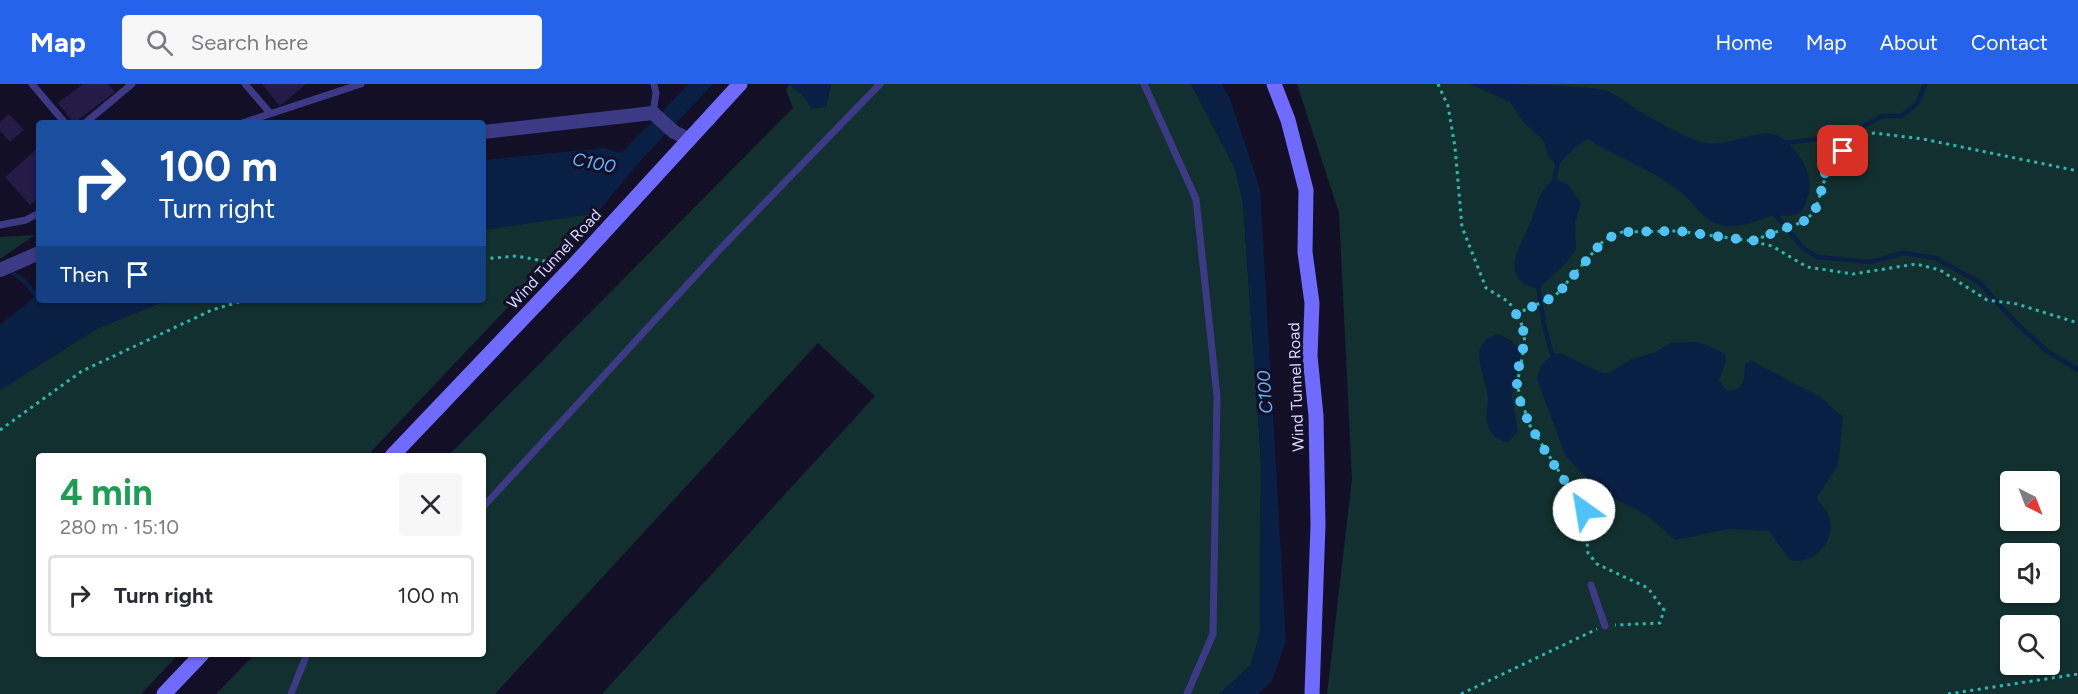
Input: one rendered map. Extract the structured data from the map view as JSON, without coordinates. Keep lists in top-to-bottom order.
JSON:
{
  "streets": {
    "street": ["Wind Tunnel Road"]
  },
  "water": ["C100"],
  "north": "bottom right",
  "page": {
    "header": "Map",
    "search": "Search here",
    "nav": [
      "Home",
      "Map",
      "About",
      "Contact"
    ],
    "turn": ["100 m", "Turn right"],
    "then": "Then",
    "heading": ["4 min", "280 m · 15:10"],
    "list": [
      {
        "name": "Turn right",
        "value": "100 m"
      }
    ]
  }
}
